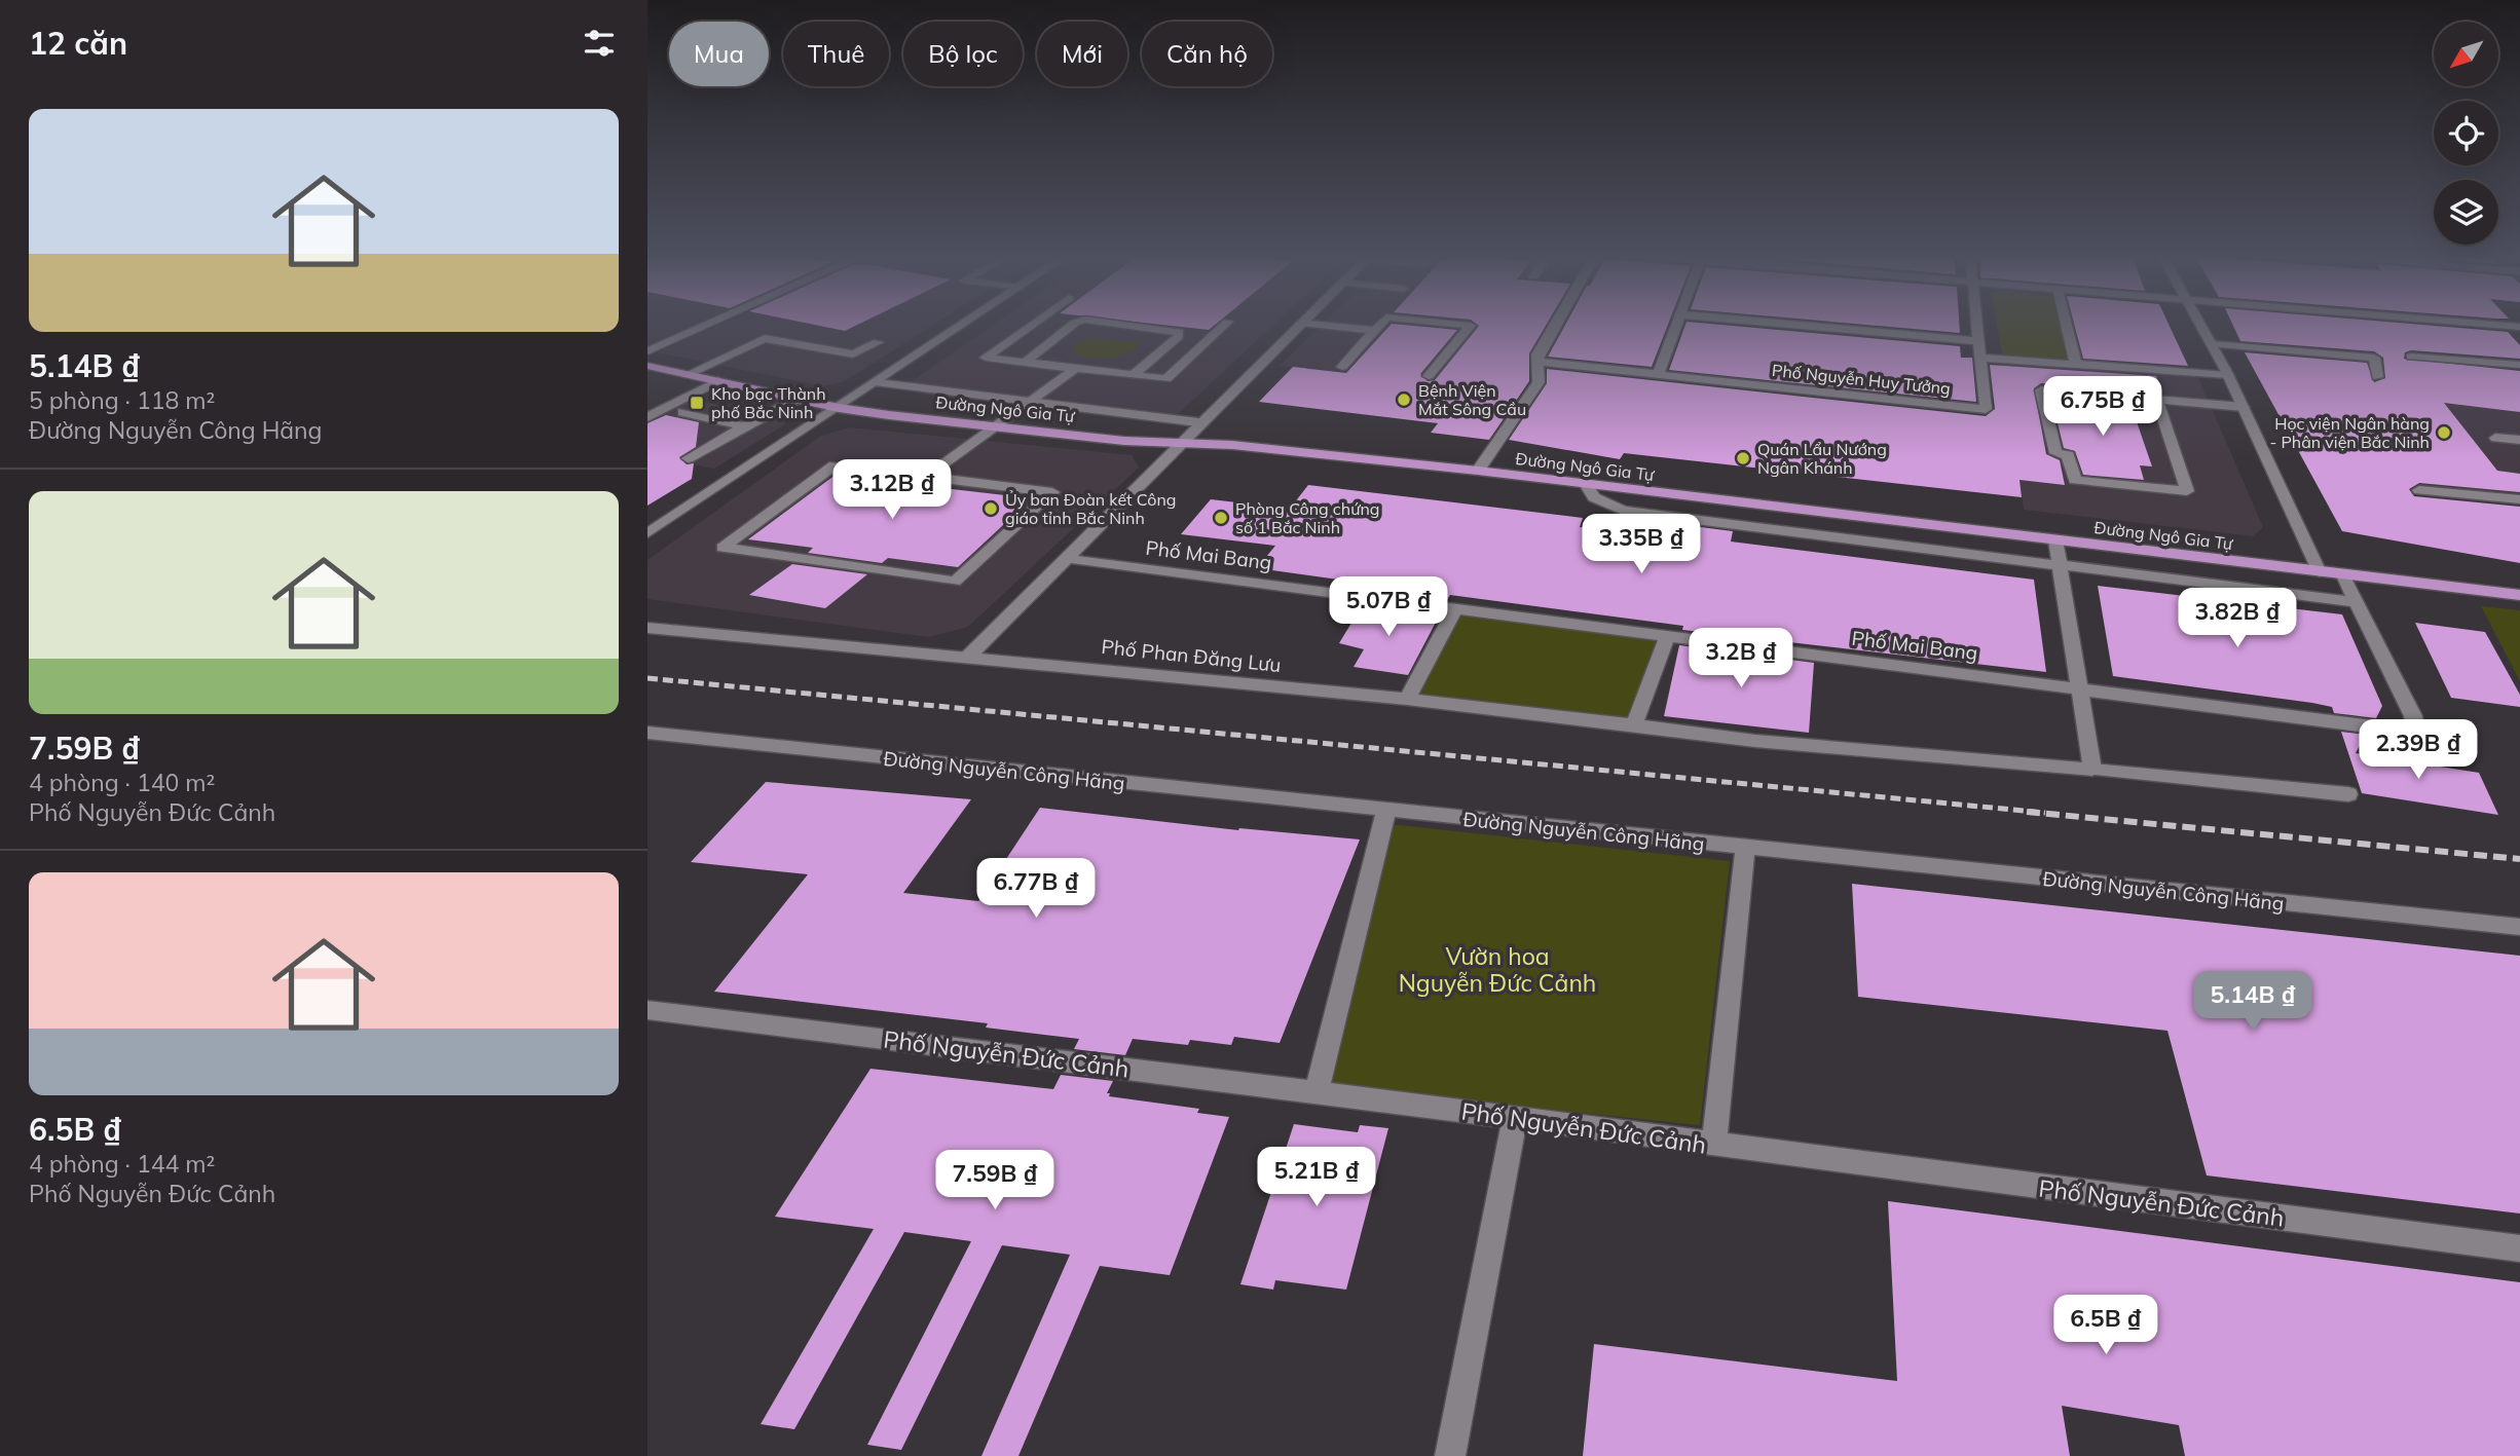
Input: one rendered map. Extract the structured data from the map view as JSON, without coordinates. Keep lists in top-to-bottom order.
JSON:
{
  "streets": {
    "main road": ["Đường Ngô Gia Tự"],
    "street": [
      "Phố Nguyễn Huy Tưởng",
      "Phố Mai Bang",
      "Phố Phan Đăng Lưu",
      "Đường Nguyễn Công Hãng",
      "Phố Nguyễn Đức Cảnh"
    ]
  },
  "crossings": [
    ["Đường Ngô Gia Tự", "Phố Mai Bang"]
  ],
  "parks": ["Vườn hoa Nguyễn Đức Cảnh"],
  "places": {
    "other": [
      "Bệnh Viện Mắt Sông Cầu",
      "Học viện Ngân hàng - Phân viện Bắc Ninh",
      "Quán Lẩu Nướng Ngân Khánh",
      "Ủy ban Đoàn kết Công giáo tỉnh Bắc Ninh",
      "Phòng Công chứng số 1 Bắc Ninh"
    ],
    "transit": ["Kho bạc Thành phố Bắc Ninh"]
  },
  "north": "bottom left",
  "page": {
    "heading": "12 căn",
    "chip": [
      "Mua",
      "Thuê",
      "Bộ lọc",
      "Mới",
      "Căn hộ"
    ],
    "list": [
      {
        "name": "5.14B ₫",
        "note": "5 phòng · 118 m² · Đường Nguyễn Công Hãng"
      },
      {
        "name": "7.59B ₫",
        "note": "4 phòng · 140 m² · Phố Nguyễn Đức Cảnh"
      },
      {
        "name": "6.5B ₫",
        "note": "4 phòng · 144 m² · Phố Nguyễn Đức Cảnh"
      }
    ],
    "price": [
      "6.75B ₫",
      "3.12B ₫",
      "3.35B ₫",
      "5.07B ₫",
      "3.82B ₫",
      "3.2B ₫",
      "2.39B ₫",
      "6.77B ₫",
      "5.14B ₫",
      "5.21B ₫",
      "7.59B ₫",
      "6.5B ₫"
    ]
  }
}
